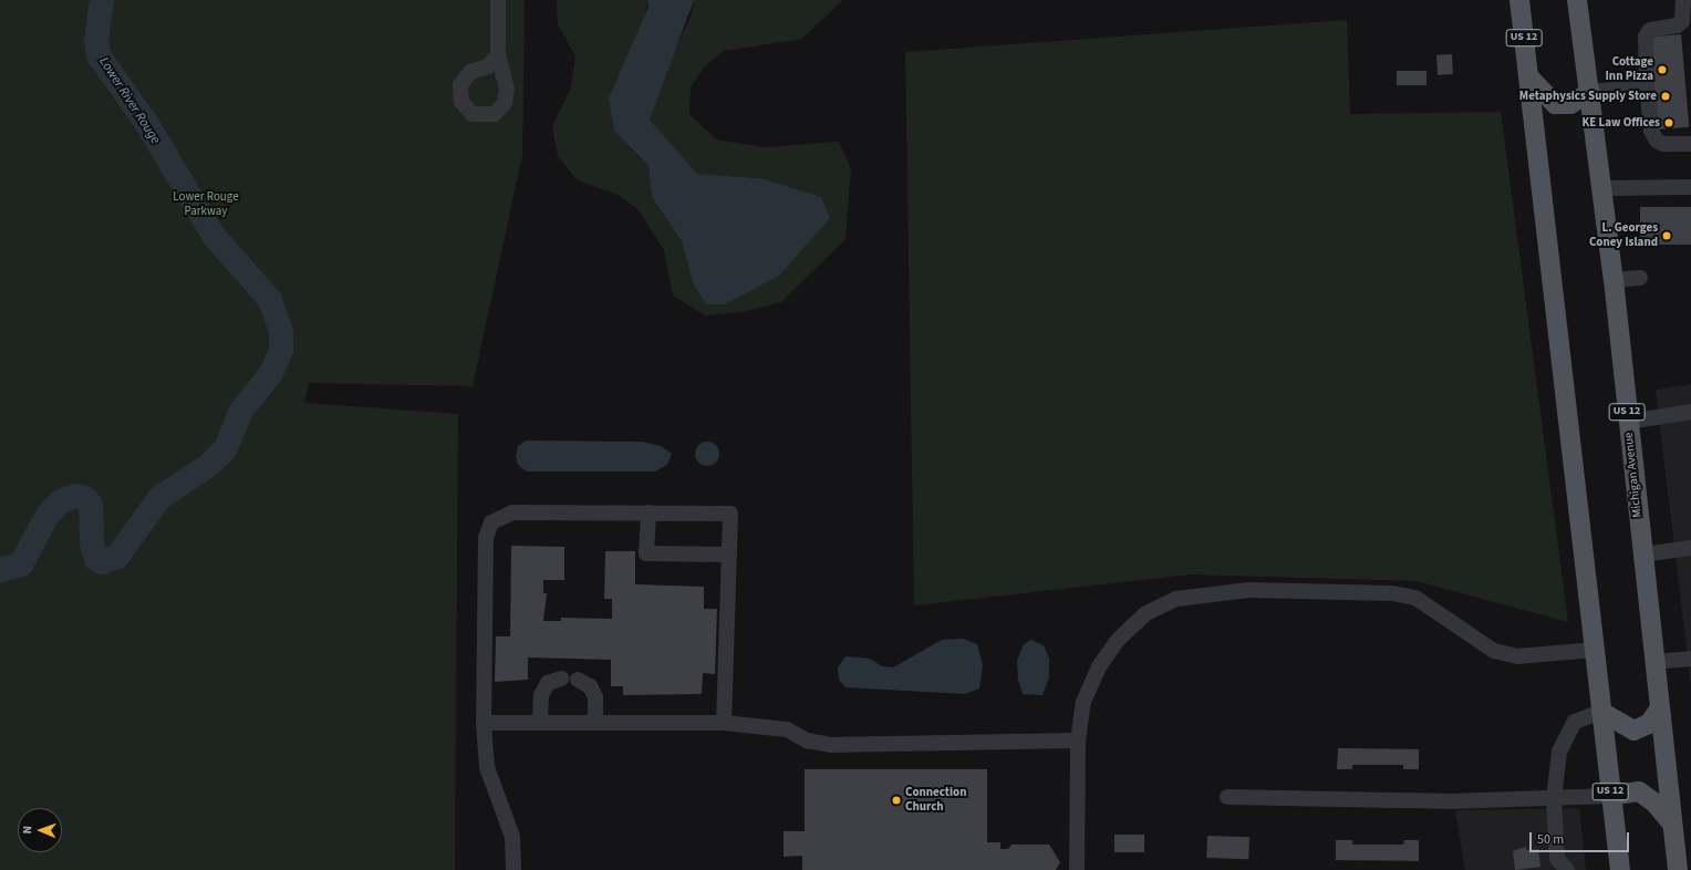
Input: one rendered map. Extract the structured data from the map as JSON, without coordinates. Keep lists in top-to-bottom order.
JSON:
{
  "streets": {
    "main road": ["US 12", "Michigan Avenue"]
  },
  "water": ["Lower River Rouge"],
  "parks": ["Lower Rouge Parkway"],
  "places": [
    "Cottage Inn Pizza",
    "Metaphysics Supply Store",
    "KE Law Offices",
    "L. Georges Coney Island",
    "Connection Church"
  ],
  "scale_bar": "50 m",
  "north": "left"
}
